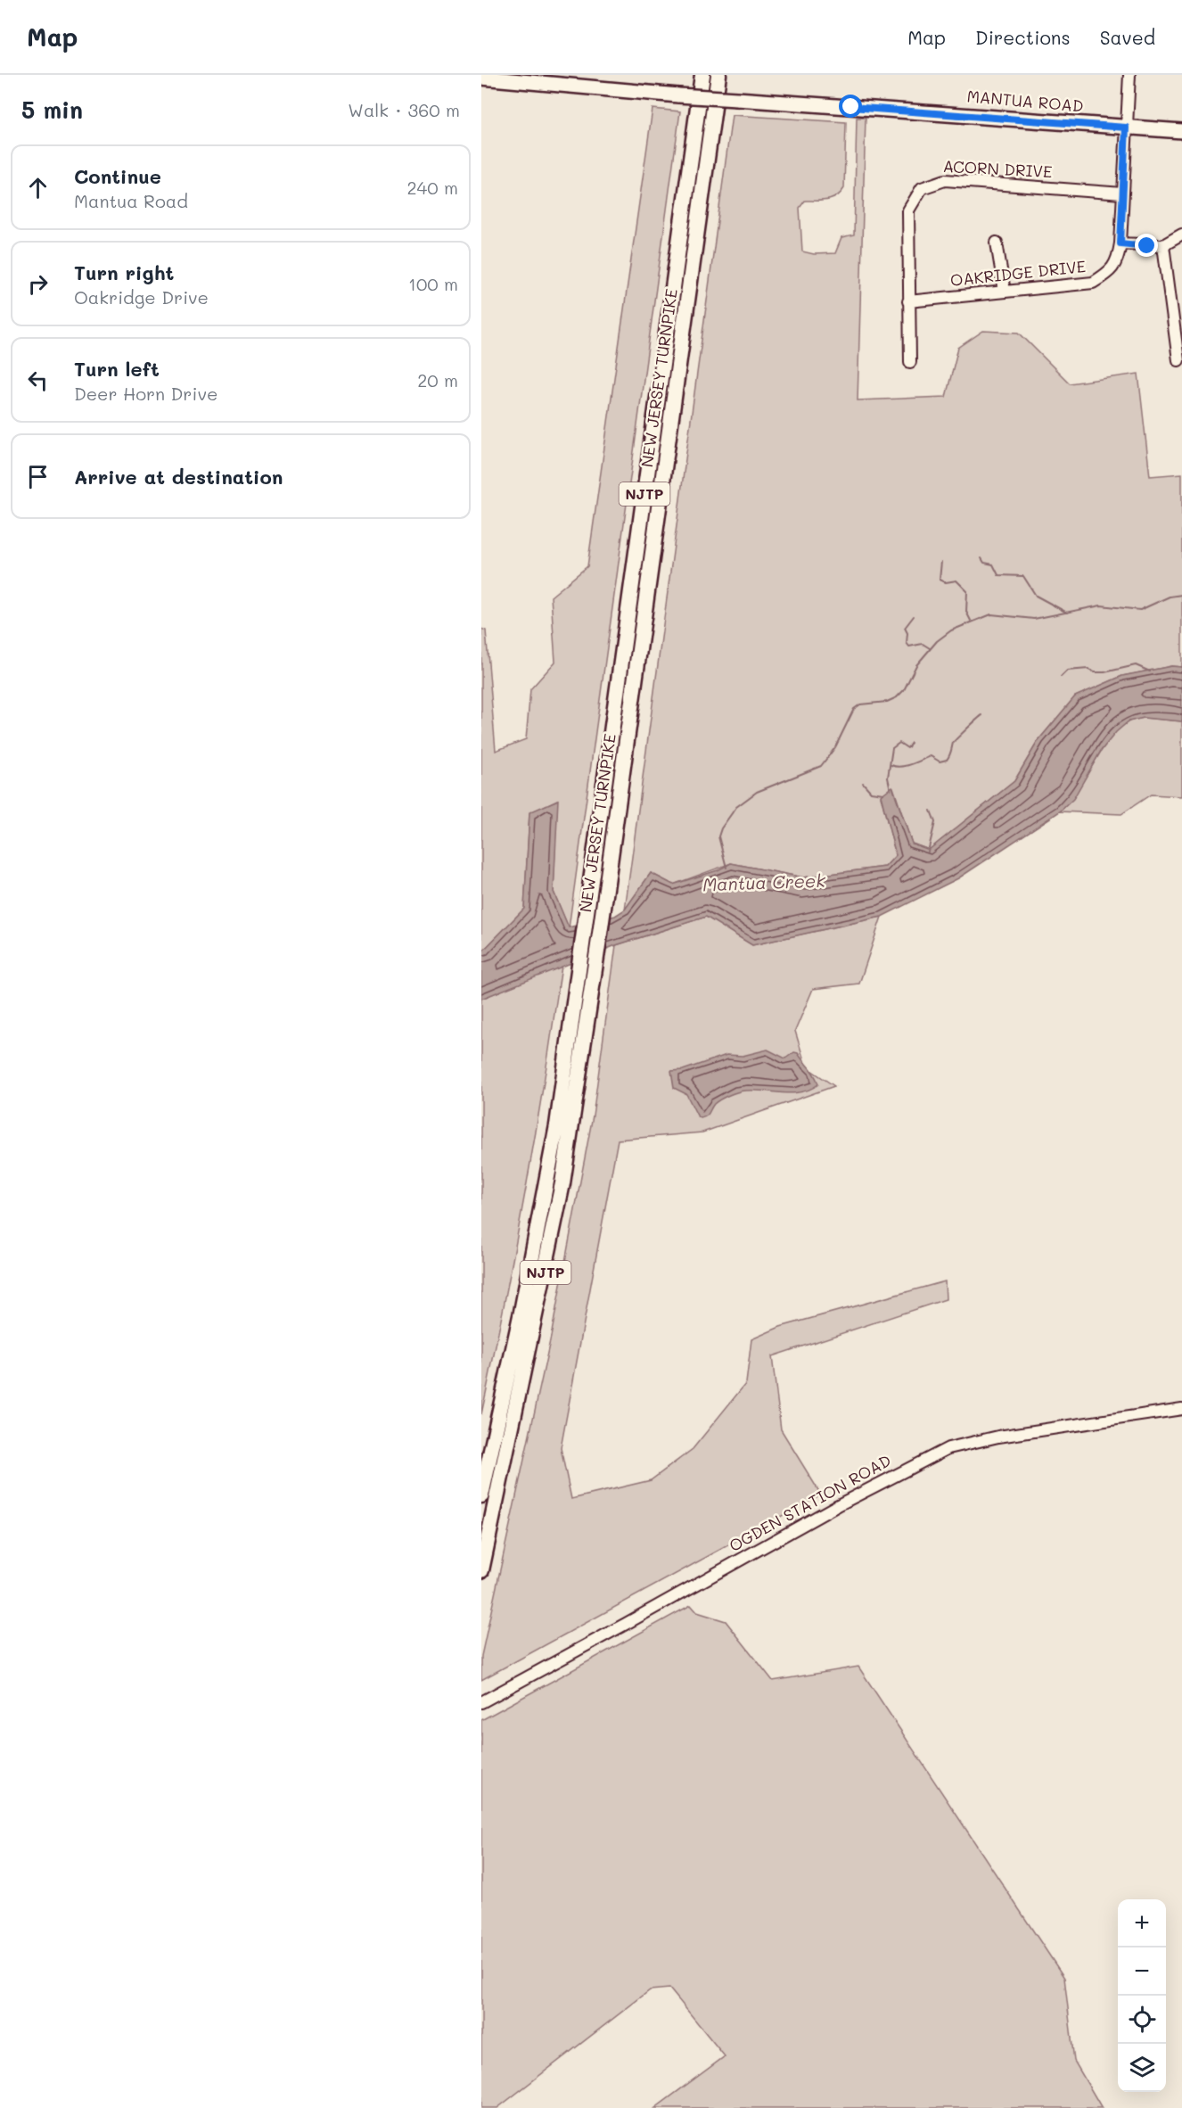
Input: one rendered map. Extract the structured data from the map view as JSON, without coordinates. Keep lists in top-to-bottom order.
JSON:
{
  "streets": {
    "highway": ["NEW JERSEY TURNPIKE", "NJTP"],
    "main road": ["MANTUA ROAD"],
    "street": ["ACORN DRIVE", "OAKRIDGE DRIVE", "OGDEN STATION ROAD"]
  },
  "crossings": [
    ["MANTUA ROAD", "OAKRIDGE DRIVE"],
    ["ACORN DRIVE", "OAKRIDGE DRIVE"]
  ],
  "water": ["Mantua Creek"],
  "page": {
    "header": "Map",
    "nav": ["Map", "Directions", "Saved"],
    "heading": ["5 min", "Walk · 360 m"],
    "list": [
      ["Continue", "Mantua Road", "240 m"],
      ["Turn right", "Oakridge Drive", "100 m"],
      ["Turn left", "Deer Horn Drive", "20 m"],
      "Arrive at destination"
    ],
    "map_buttons": ["+", "−"]
  }
}
